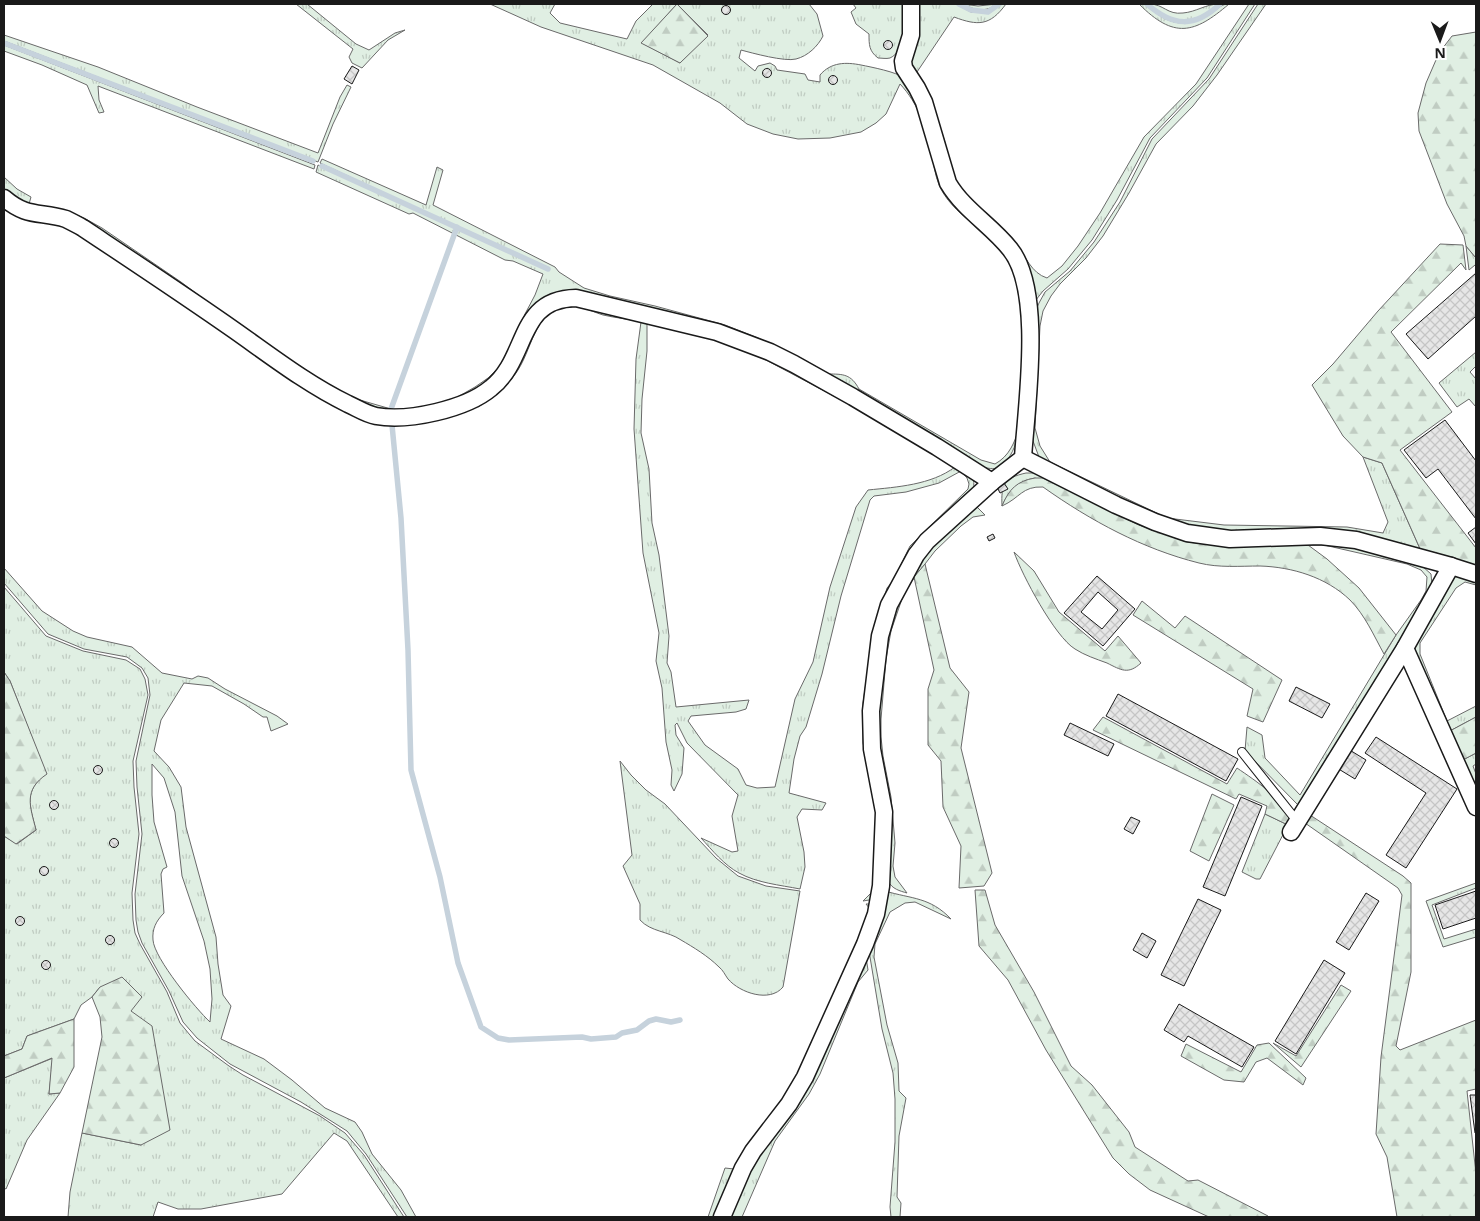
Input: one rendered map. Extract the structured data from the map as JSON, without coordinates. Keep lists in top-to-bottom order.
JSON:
{
  "north": "bottom"
}
